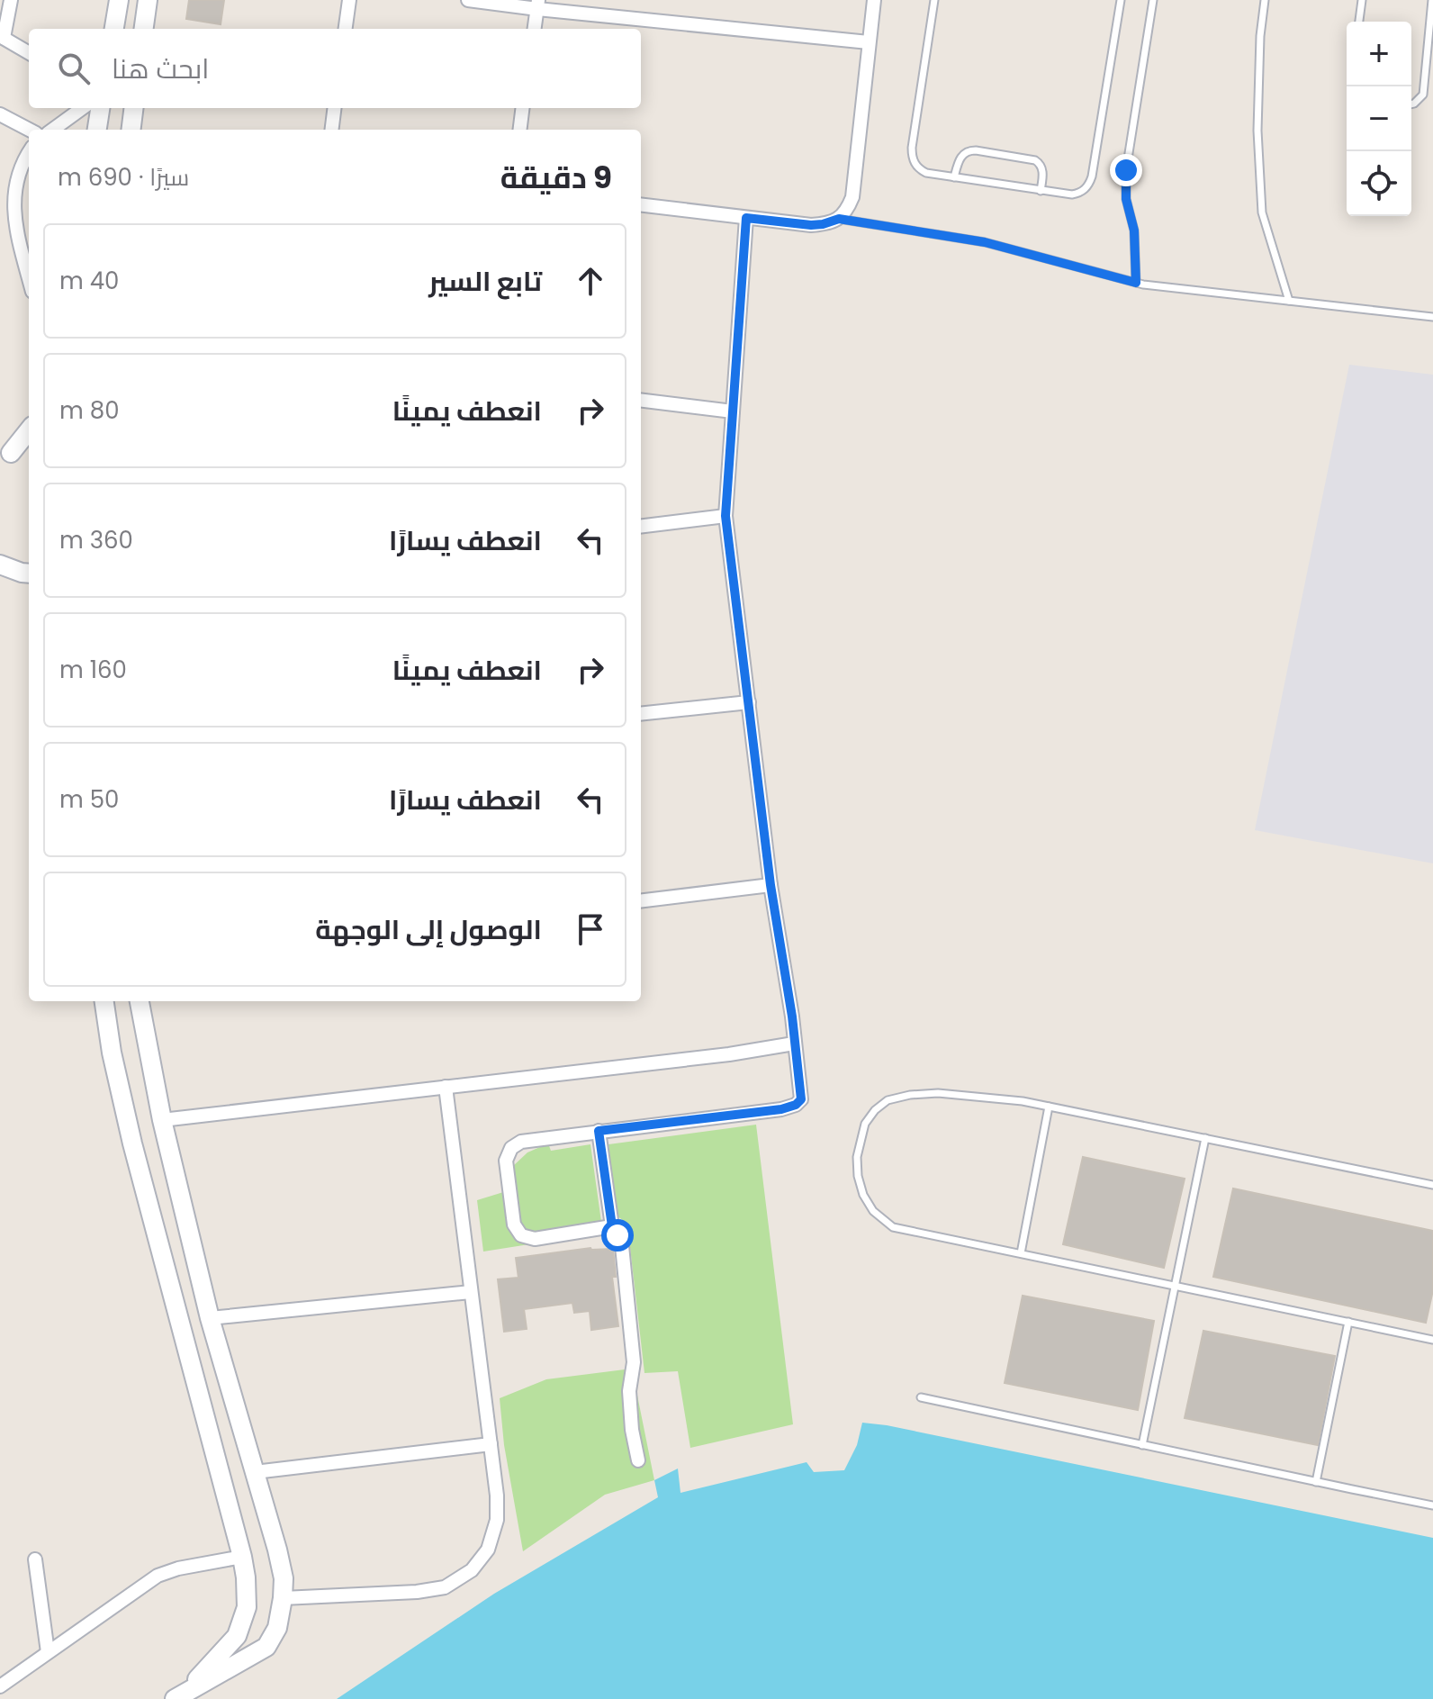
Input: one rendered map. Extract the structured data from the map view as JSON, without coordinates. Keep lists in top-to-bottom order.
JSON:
{
  "page": {
    "map_buttons": ["+", "−"],
    "search": "ابحث هنا",
    "heading": ["9 دقيقة", "سيرًا · 690 m"],
    "list": [
      ["تابع السير", "40 m"],
      ["انعطف يمينًا", "80 m"],
      ["انعطف يسارًا", "360 m"],
      ["انعطف يمينًا", "160 m"],
      ["انعطف يسارًا", "50 m"],
      "الوصول إلى الوجهة"
    ]
  }
}
